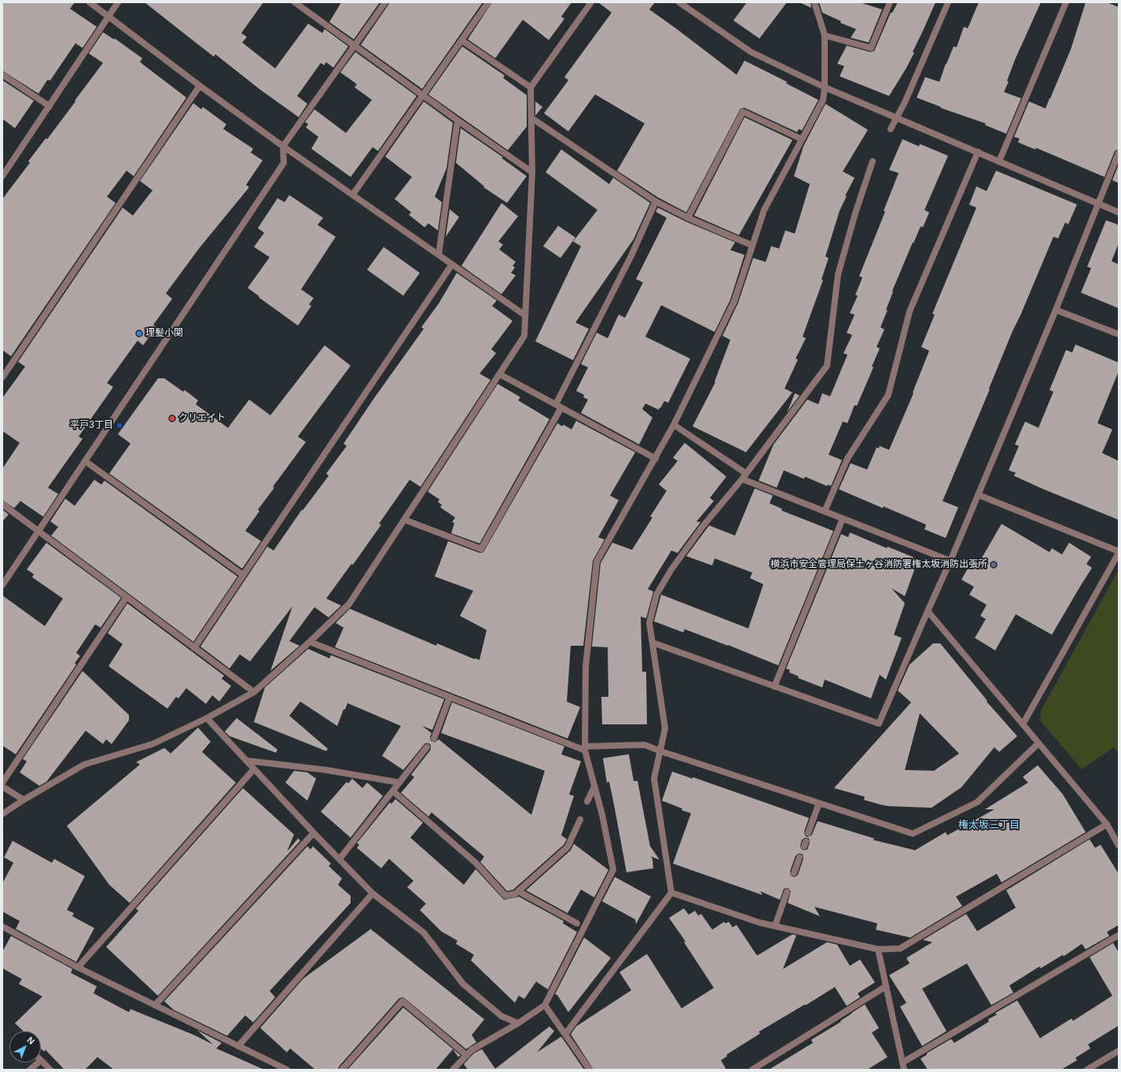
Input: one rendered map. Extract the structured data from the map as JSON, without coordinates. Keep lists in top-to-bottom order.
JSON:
{
  "districts": ["権太坂三丁目"],
  "places": [
    "理髪小関",
    "クリエイト",
    "平戸3丁目",
    "横浜市安全管理局保土ヶ谷消防署権太坂消防出張所"
  ],
  "north": "top right"
}
